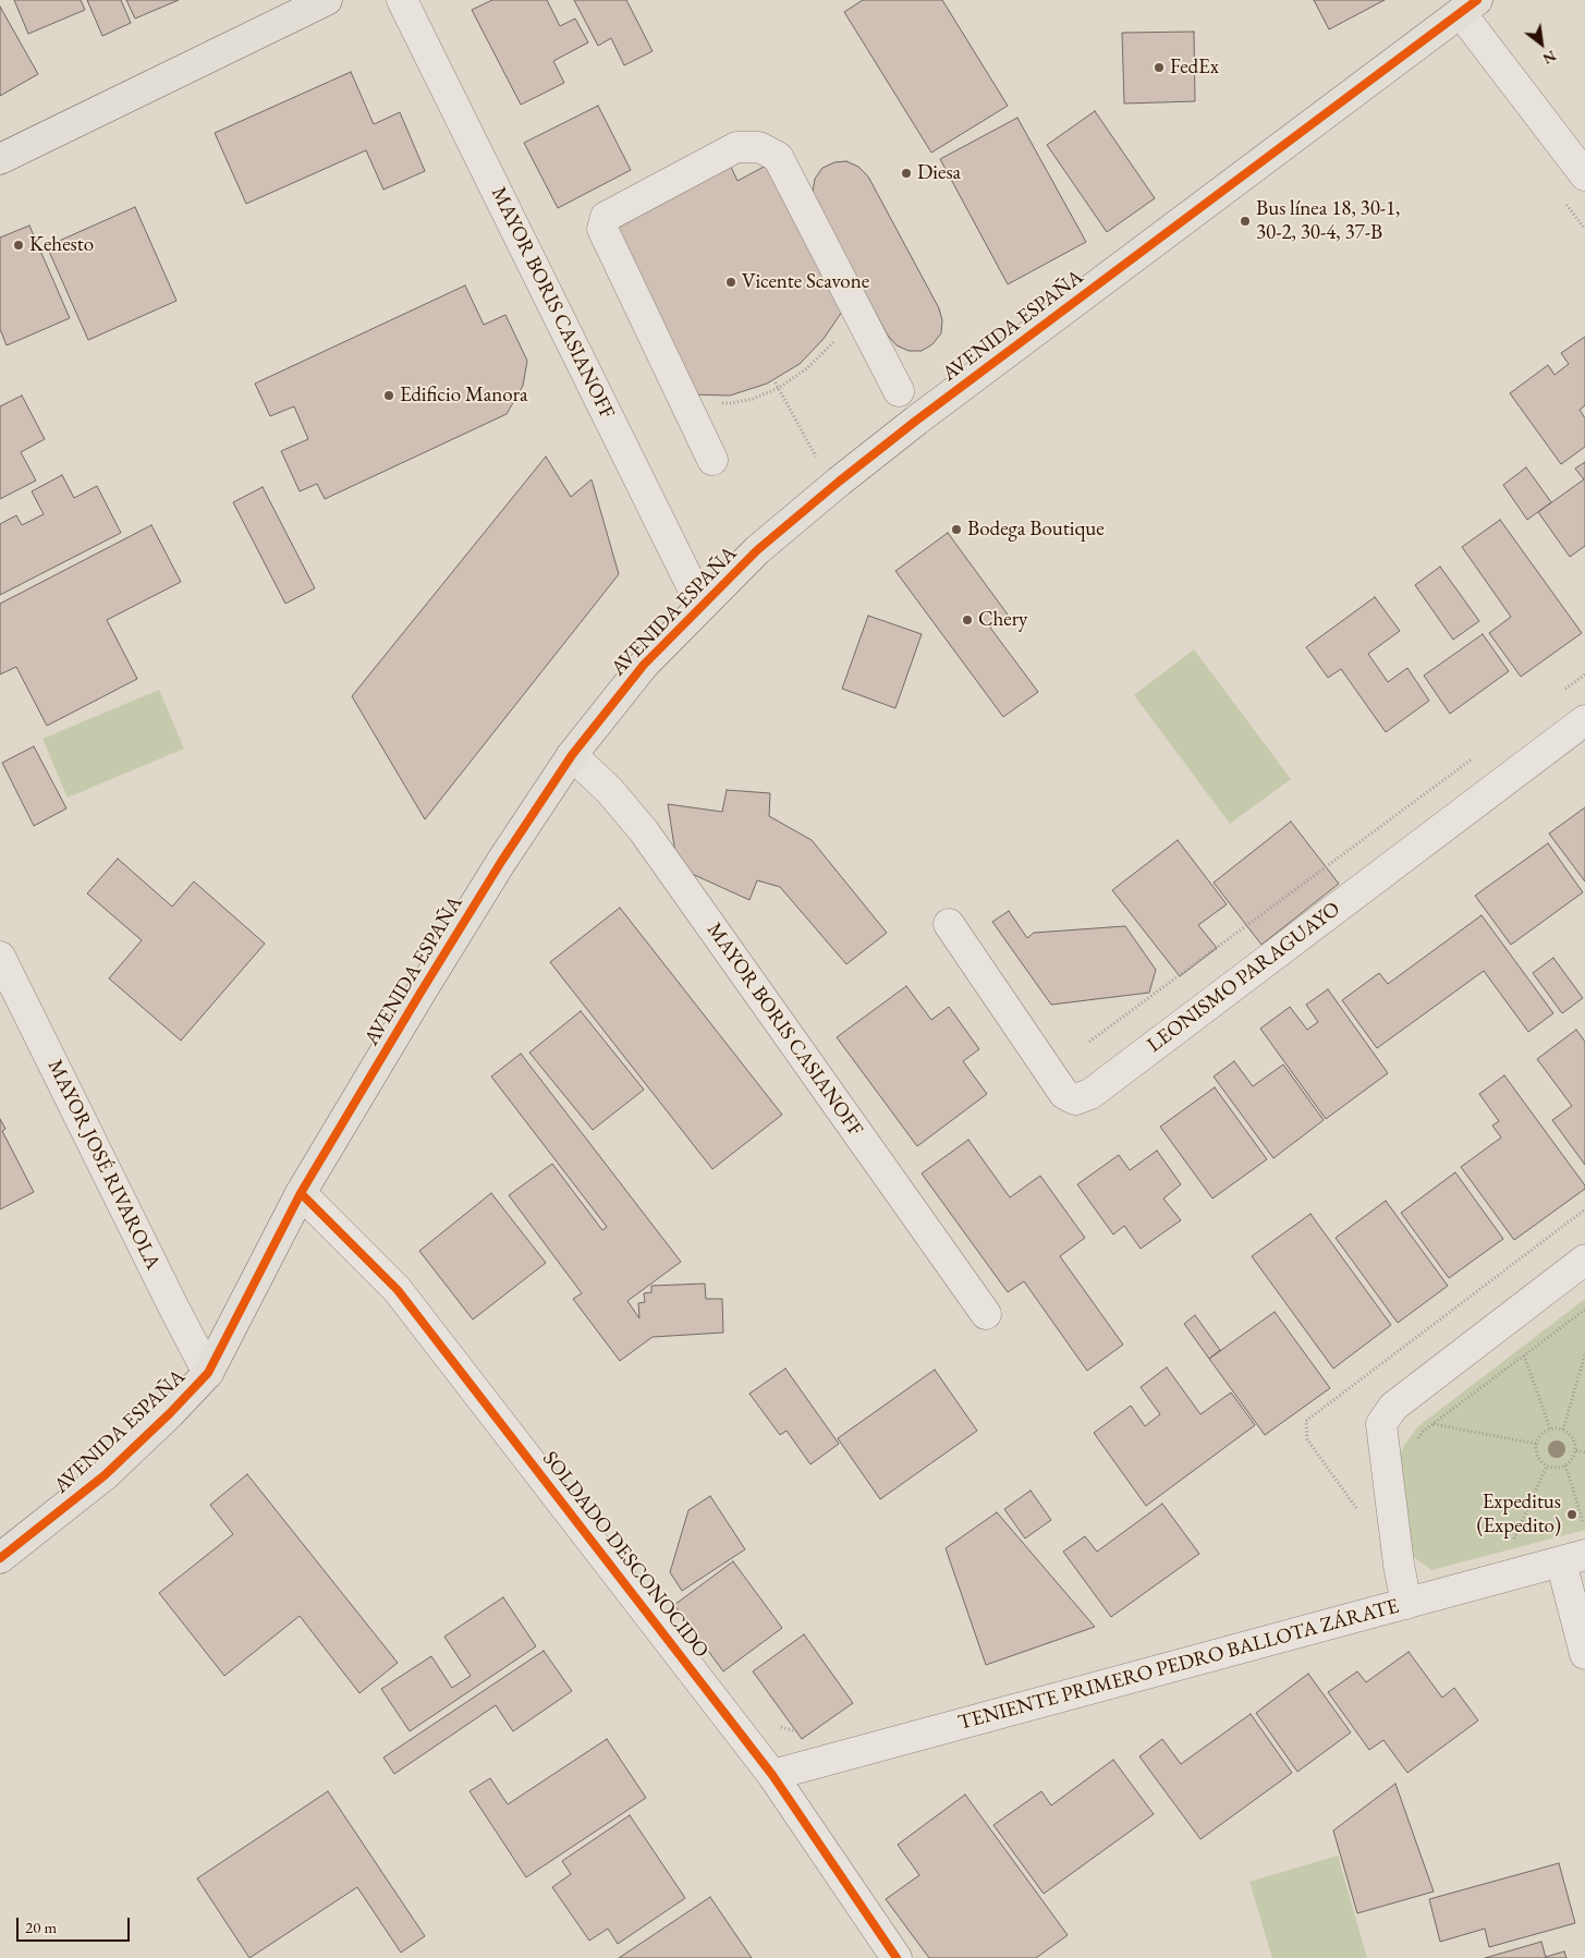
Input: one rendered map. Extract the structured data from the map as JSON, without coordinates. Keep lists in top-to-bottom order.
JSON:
{
  "streets": {
    "main road": ["AVENIDA ESPAÑA"],
    "street": [
      "MAYOR BORIS CASIANOFF",
      "LEONISMO PARAGUAYO",
      "MAYOR JOSÉ RIVAROLA",
      "SOLDADO DESCONOCIDO",
      "TENIENTE PRIMERO PEDRO BALLOTA ZÁRATE"
    ]
  },
  "crossings": [
    ["MAYOR BORIS CASIANOFF", "AVENIDA ESPAÑA"],
    ["AVENIDA ESPAÑA", "MAYOR JOSÉ RIVAROLA"],
    ["AVENIDA ESPAÑA", "SOLDADO DESCONOCIDO"],
    ["SOLDADO DESCONOCIDO", "TENIENTE PRIMERO PEDRO BALLOTA ZÁRATE"]
  ],
  "places": [
    "FedEx",
    "Diesa",
    "Bus línea 18, 30-1, 30-2, 30-4, 37-B",
    "Kehesto",
    "Vicente Scavone",
    "Edificio Manora",
    "Bodega Boutique",
    "Chery",
    "Expeditus (Expedito)"
  ],
  "scale_bar": "20 m",
  "north": "bottom right"
}
